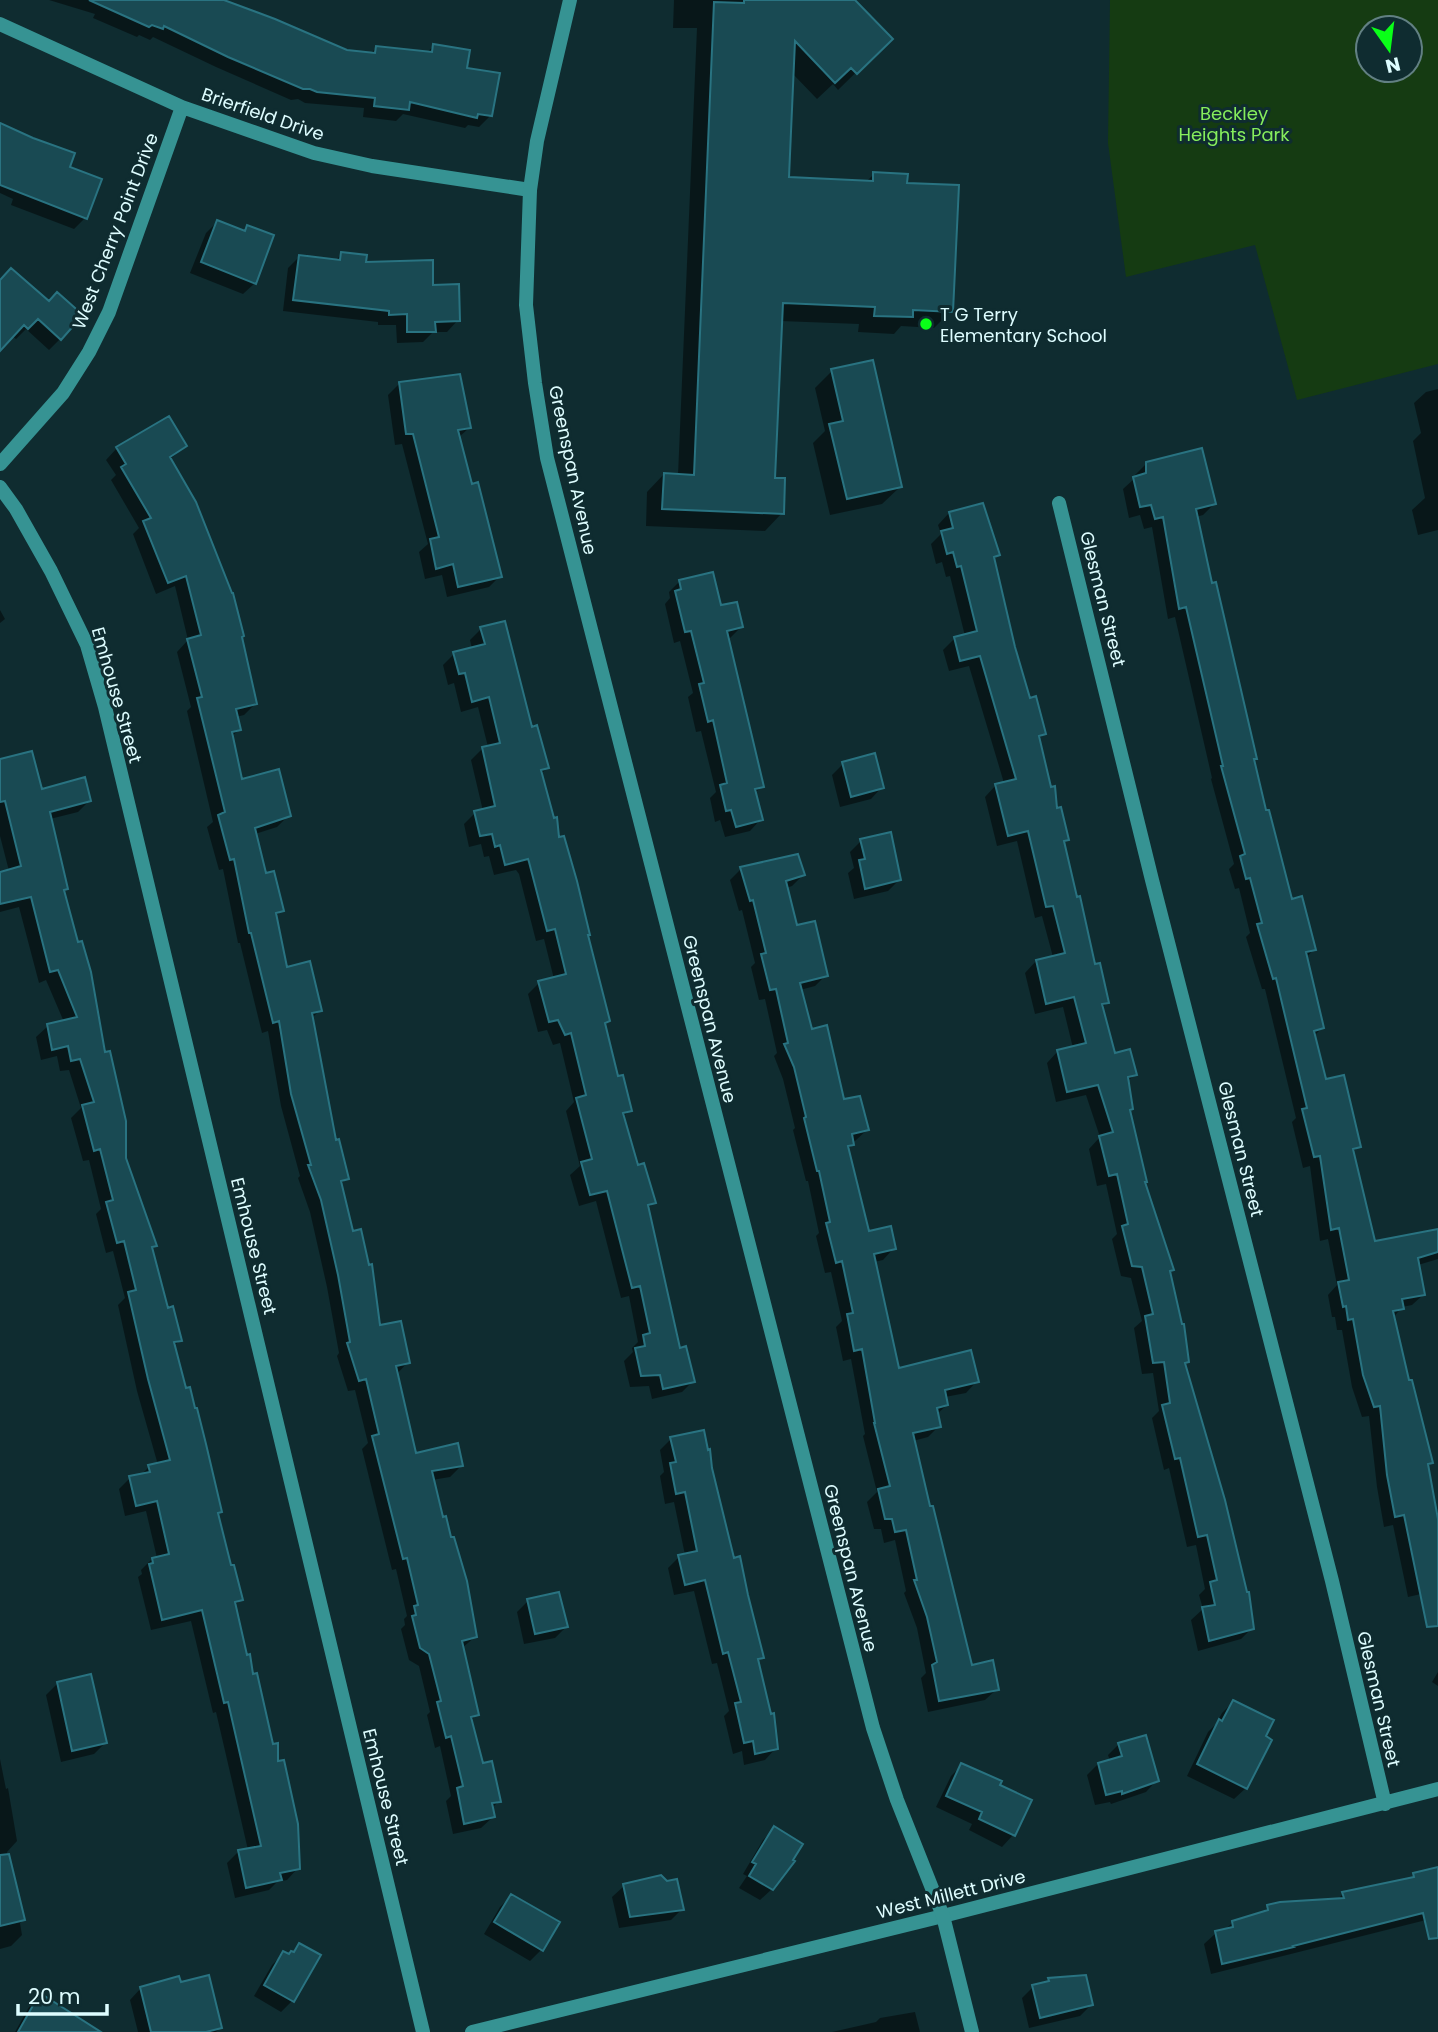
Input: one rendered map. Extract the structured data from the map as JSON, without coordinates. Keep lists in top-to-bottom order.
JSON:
{
  "streets": {
    "street": [
      "Brierfield Drive",
      "West Cherry Point Drive",
      "Greenspan Avenue",
      "Glesman Street",
      "Emhouse Street",
      "West Millett Drive"
    ]
  },
  "crossings": [
    ["Brierfield Drive", "West Cherry Point Drive"],
    ["Brierfield Drive", "Greenspan Avenue"],
    ["Greenspan Avenue", "West Millett Drive"],
    ["Glesman Street", "West Millett Drive"]
  ],
  "parks": ["Beckley Heights Park"],
  "places": ["T G Terry Elementary School"],
  "scale_bar": "20 m",
  "north": "bottom"
}
